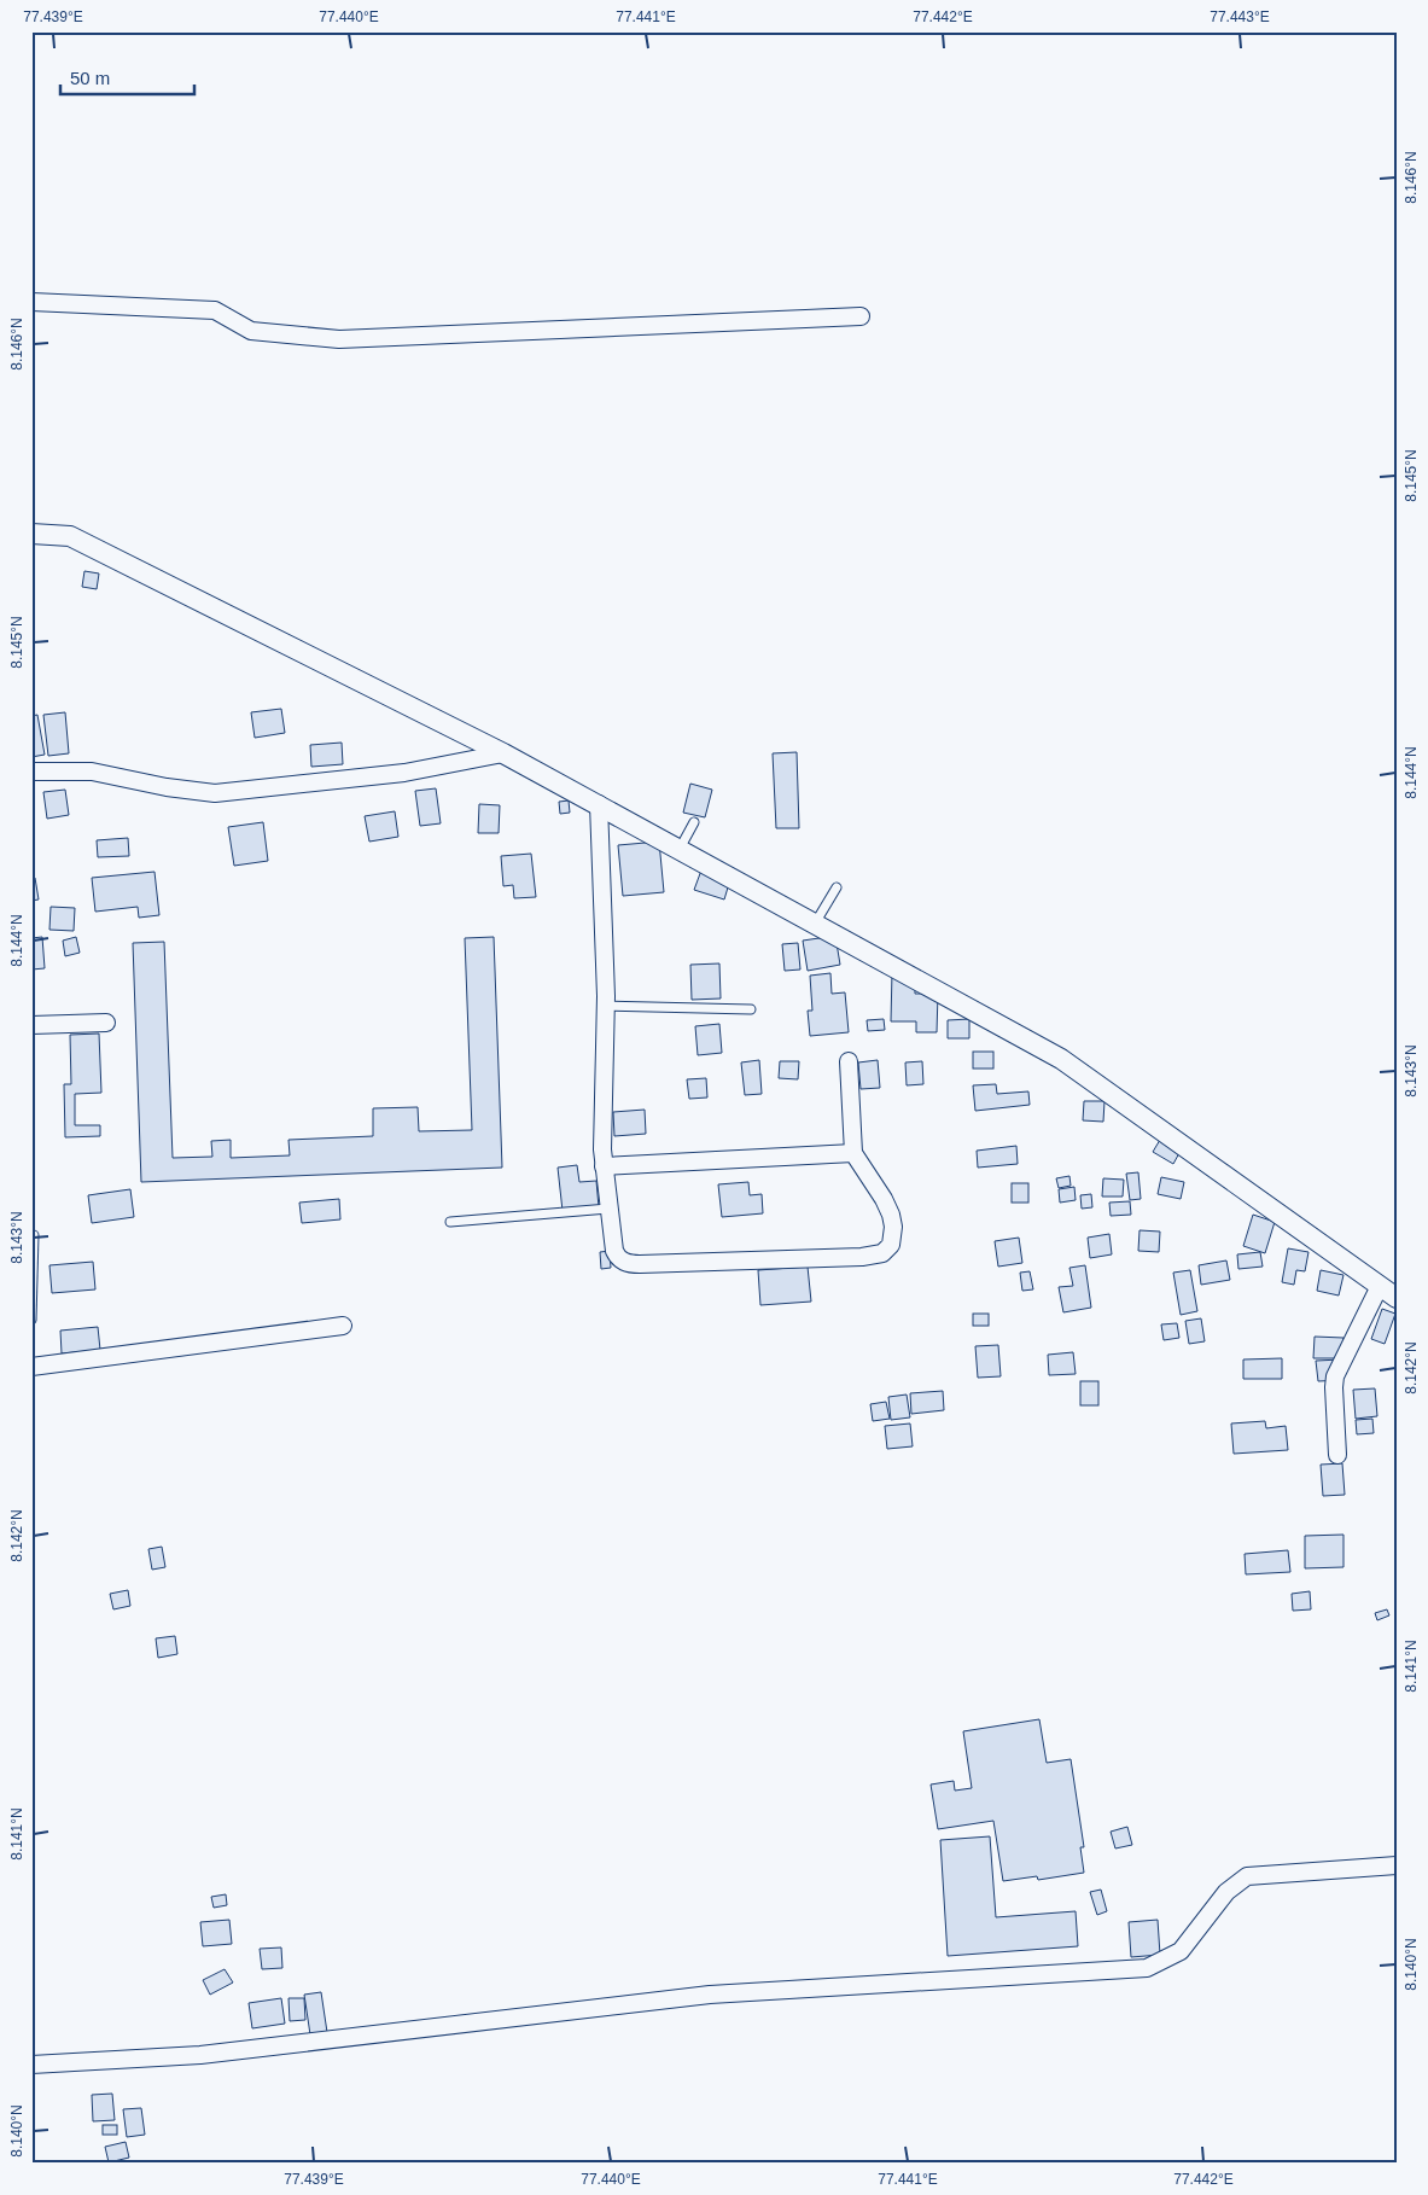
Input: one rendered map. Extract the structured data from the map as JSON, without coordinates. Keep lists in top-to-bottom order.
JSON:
{
  "scale_bar": "50 m",
  "coordinates": [
    "77.439°E",
    "77.440°E",
    "77.441°E",
    "77.442°E",
    "77.443°E",
    "8.146°N",
    "8.145°N",
    "8.144°N",
    "8.143°N",
    "8.142°N",
    "8.141°N",
    "8.140°N"
  ]
}
